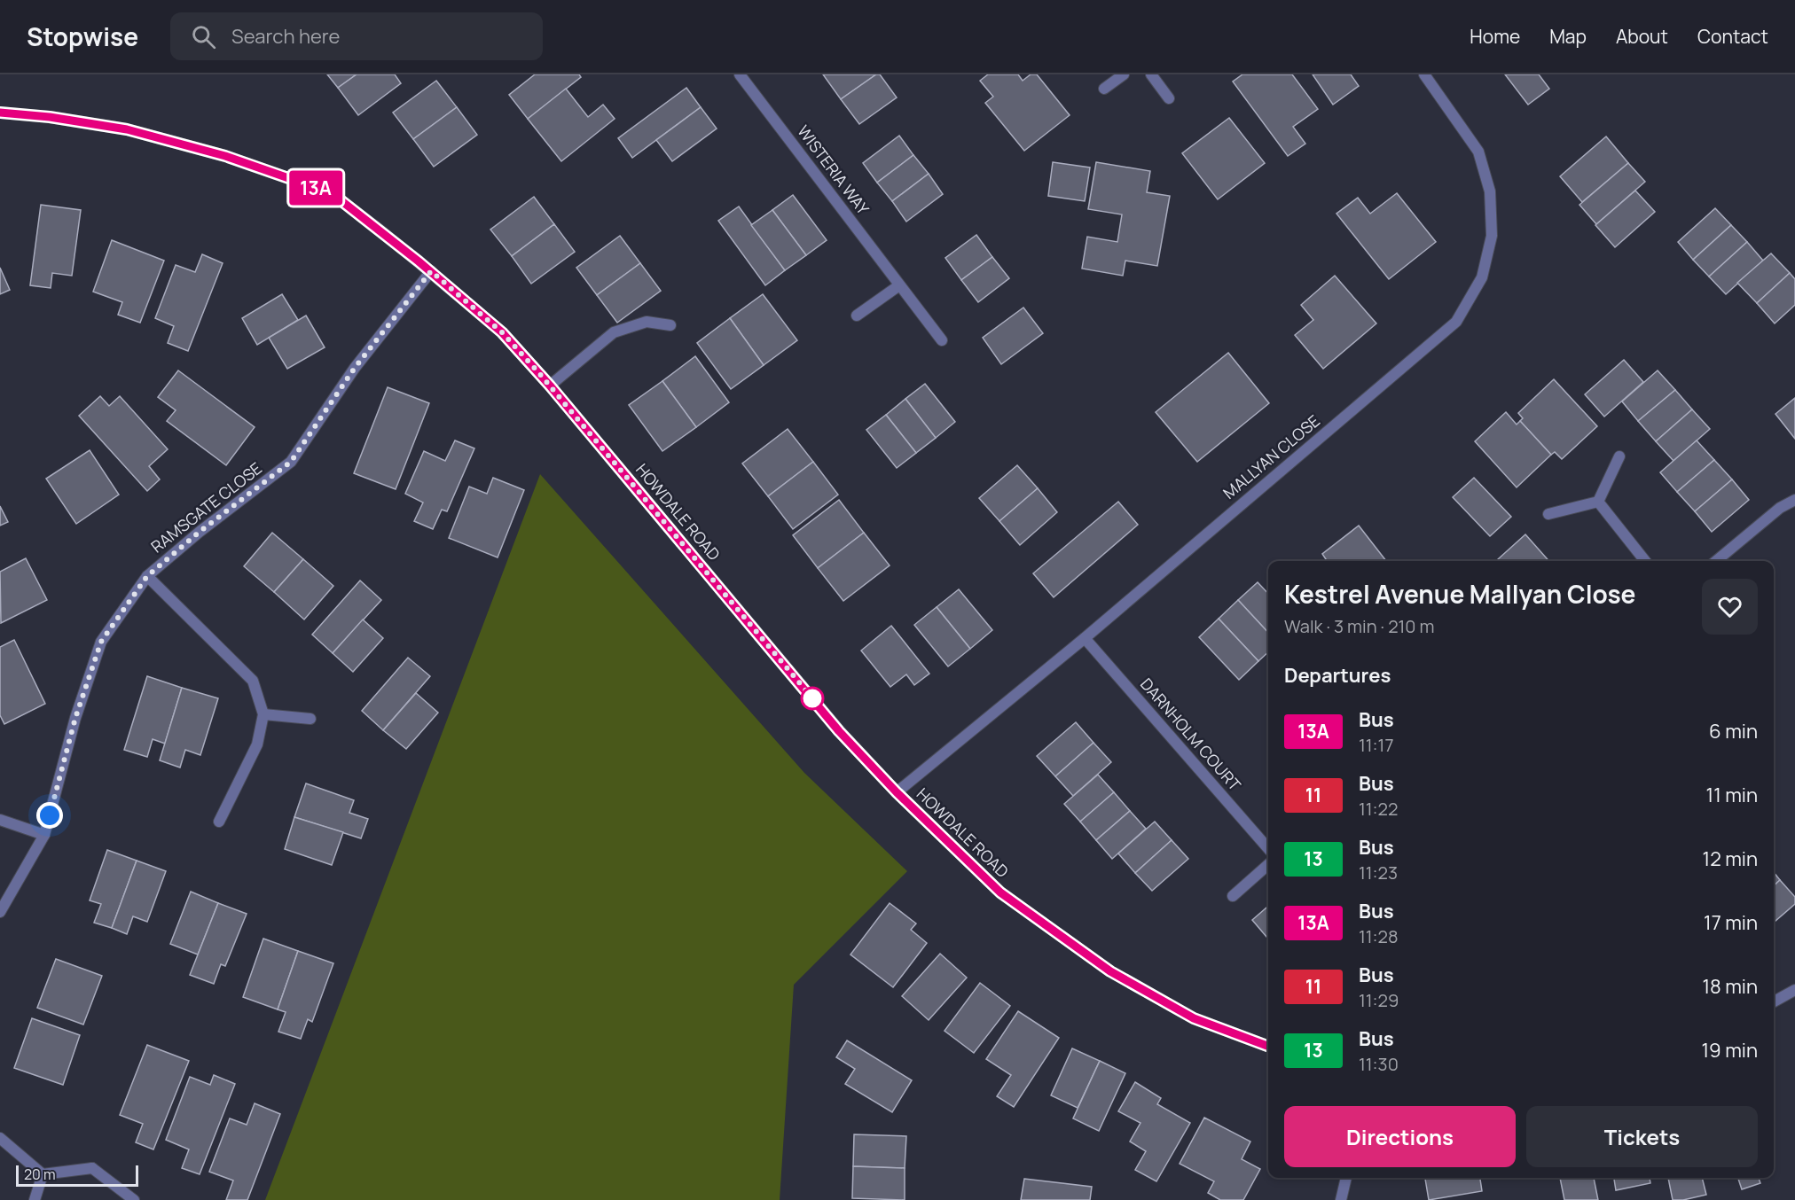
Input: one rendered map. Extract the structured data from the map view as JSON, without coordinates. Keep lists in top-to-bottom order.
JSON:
{
  "streets": {
    "street": [
      "WISTERIA WAY",
      "MALLYAN CLOSE",
      "RAMSGATE CLOSE",
      "HOWDALE ROAD",
      "DARNHOLM COURT"
    ]
  },
  "crossings": [
    ["MALLYAN CLOSE", "HOWDALE ROAD"],
    ["MALLYAN CLOSE", "DARNHOLM COURT"],
    ["RAMSGATE CLOSE", "HOWDALE ROAD"]
  ],
  "lines": ["bus line 13A"],
  "scale_bar": "20 m",
  "page": {
    "header": "Stopwise",
    "search": "Search here",
    "nav": [
      "Home",
      "Map",
      "About",
      "Contact"
    ],
    "on_map": "13A",
    "heading": [
      ["Kestrel Avenue Mallyan Close", "Walk · 3 min · 210 m"],
      "Departures"
    ],
    "list": [
      {
        "mark": "13A",
        "name": "Bus",
        "note": "11:17",
        "value": "6 min"
      },
      {
        "mark": "11",
        "name": "Bus",
        "note": "11:22",
        "value": "11 min"
      },
      {
        "mark": "13",
        "name": "Bus",
        "note": "11:23",
        "value": "12 min"
      },
      {
        "mark": "13A",
        "name": "Bus",
        "note": "11:28",
        "value": "17 min"
      },
      {
        "mark": "11",
        "name": "Bus",
        "note": "11:29",
        "value": "18 min"
      },
      {
        "mark": "13",
        "name": "Bus",
        "note": "11:30",
        "value": "19 min"
      }
    ],
    "buttons": ["Directions", "Tickets"],
    "scale": "20 m"
  }
}
